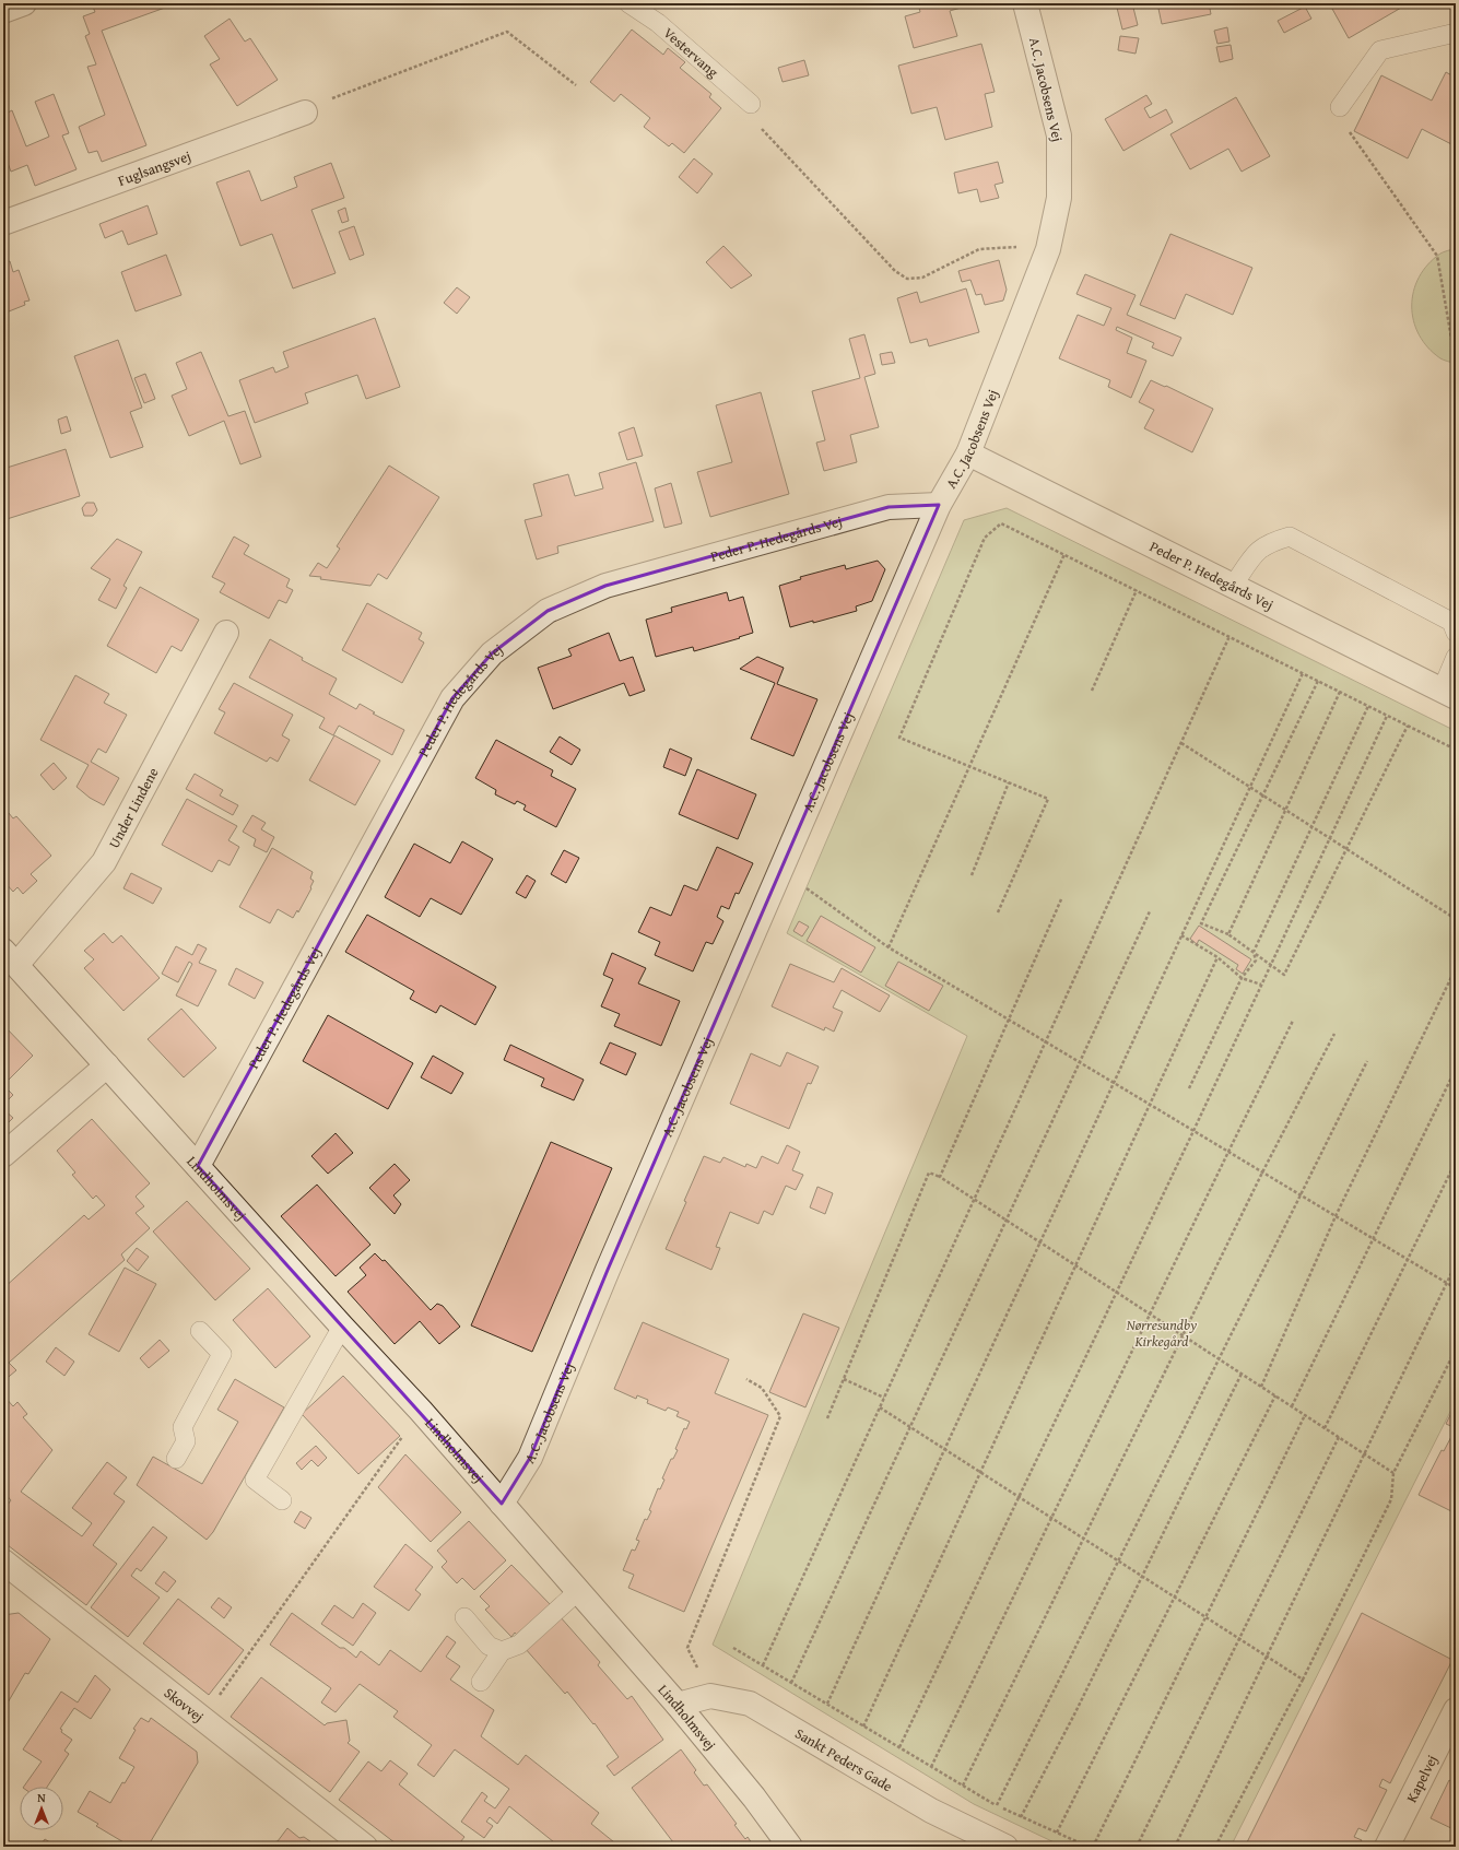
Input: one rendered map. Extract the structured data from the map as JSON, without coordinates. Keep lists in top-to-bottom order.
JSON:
{
  "streets": {
    "street": [
      "A.C. Jacobsens Vej",
      "Fuglsangsvej",
      "Peder P. Hedegårds Vej",
      "Under Lindene",
      "Lindholmsvej",
      "Skovvej",
      "Sankt Peders Gade",
      "Kapelvej"
    ],
    "lane": ["Vestervang"]
  },
  "crossings": [
    ["A.C. Jacobsens Vej", "Peder P. Hedegårds Vej"],
    ["A.C. Jacobsens Vej", "Lindholmsvej"],
    ["Peder P. Hedegårds Vej", "Lindholmsvej"],
    ["Under Lindene", "Lindholmsvej"],
    ["Lindholmsvej", "Sankt Peders Gade"]
  ],
  "parks": ["Nørresundby Kirkegård"],
  "north": "top"
}
